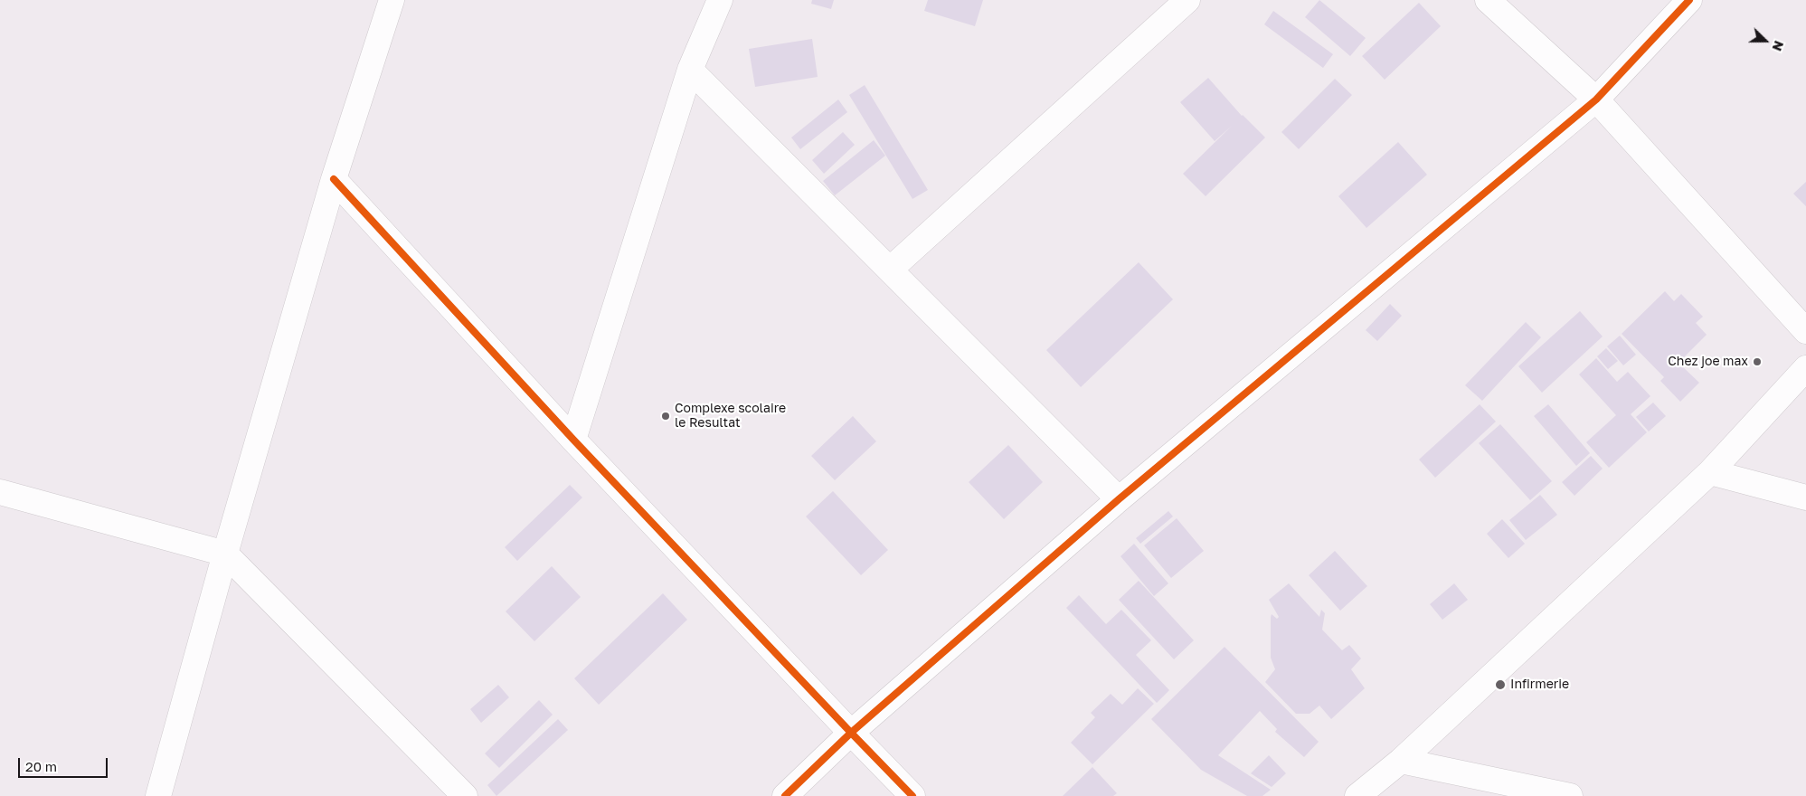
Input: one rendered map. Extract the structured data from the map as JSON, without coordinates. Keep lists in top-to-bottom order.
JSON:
{
  "places": ["Chez joe max", "Complexe scolaire le Resultat", "Infirmerie"],
  "scale_bar": "20 m",
  "north": "right"
}
